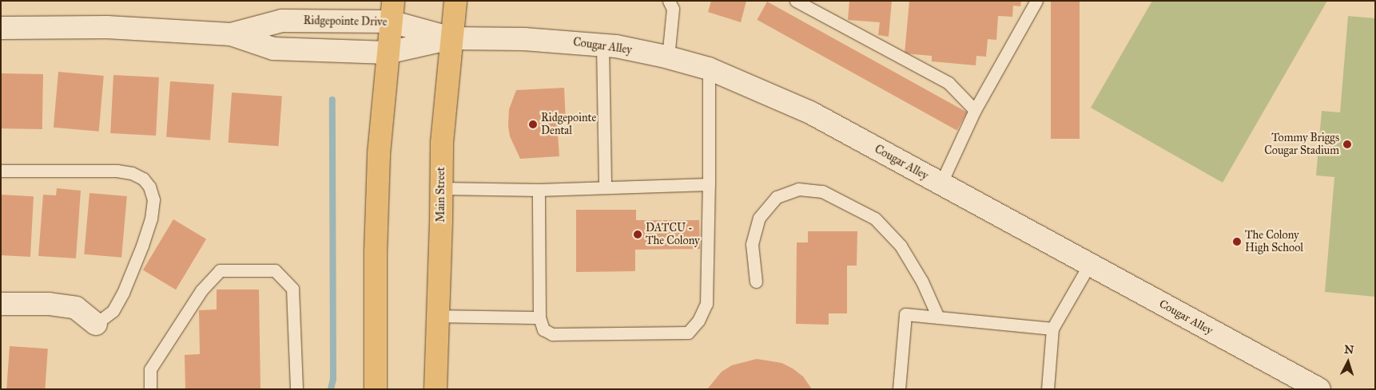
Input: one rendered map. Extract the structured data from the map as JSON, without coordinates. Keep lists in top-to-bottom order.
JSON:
{
  "streets": {
    "main road": ["Main Street"],
    "street": ["Ridgepointe Drive", "Cougar Alley"]
  },
  "crossings": [
    ["Ridgepointe Drive", "Cougar Alley"],
    ["Ridgepointe Drive", "Main Street"],
    ["Cougar Alley", "Main Street"]
  ],
  "places": [
    "Ridgepointe Dental",
    "Tommy Briggs Cougar Stadium",
    "DATCU - The Colony",
    "The Colony High School"
  ],
  "north": "top"
}
